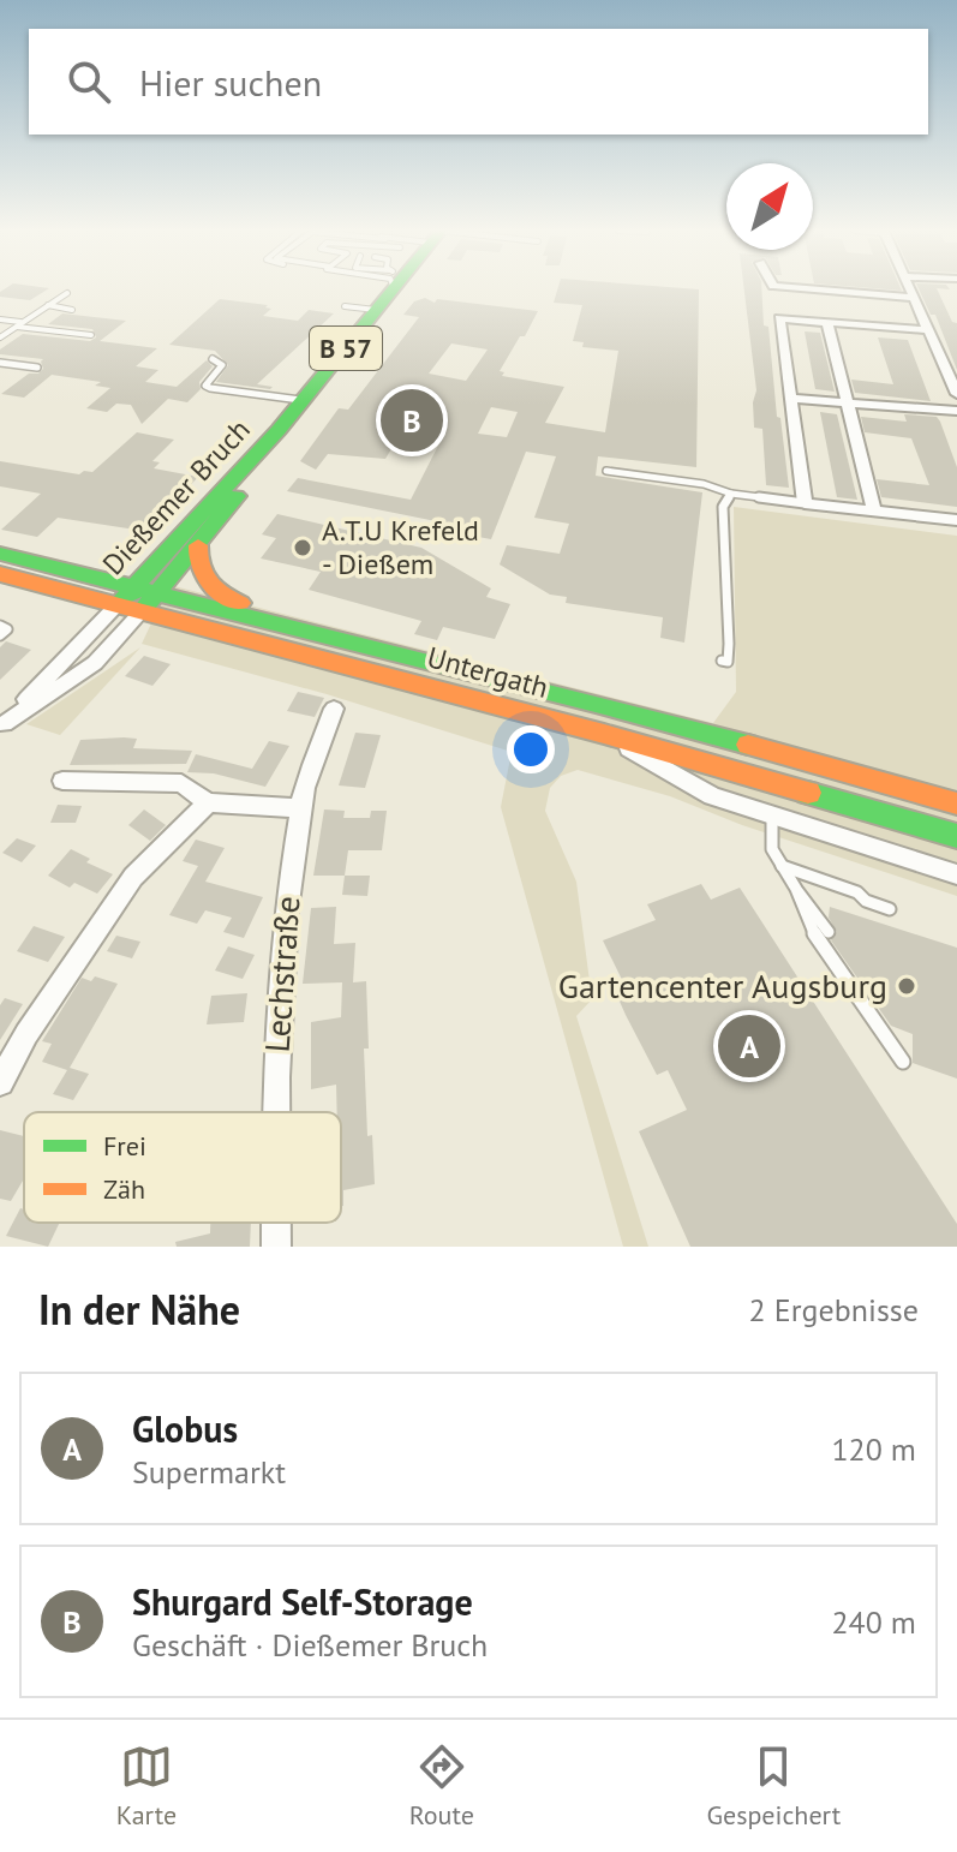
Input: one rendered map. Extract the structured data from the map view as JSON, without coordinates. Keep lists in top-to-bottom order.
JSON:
{
  "streets": {
    "main road": ["B 57", "Dießemer Bruch", "Untergath"],
    "street": ["Lechstraße"]
  },
  "crossings": [
    ["Dießemer Bruch", "Untergath"]
  ],
  "places": ["A.T.U Krefeld - Dießem", "Gartencenter Augsburg"],
  "legend": ["Frei", "Zäh"],
  "north": "top right",
  "page": {
    "search": "Hier suchen",
    "pins": ["B", "A"],
    "heading": ["In der Nähe", "2 Ergebnisse"],
    "list": [
      {
        "mark": "A",
        "name": "Globus",
        "note": "Supermarkt",
        "value": "120 m"
      },
      {
        "mark": "B",
        "name": "Shurgard Self-Storage",
        "note": "Geschäft · Dießemer Bruch",
        "value": "240 m"
      }
    ],
    "nav": ["Karte", "Route", "Gespeichert"]
  }
}
